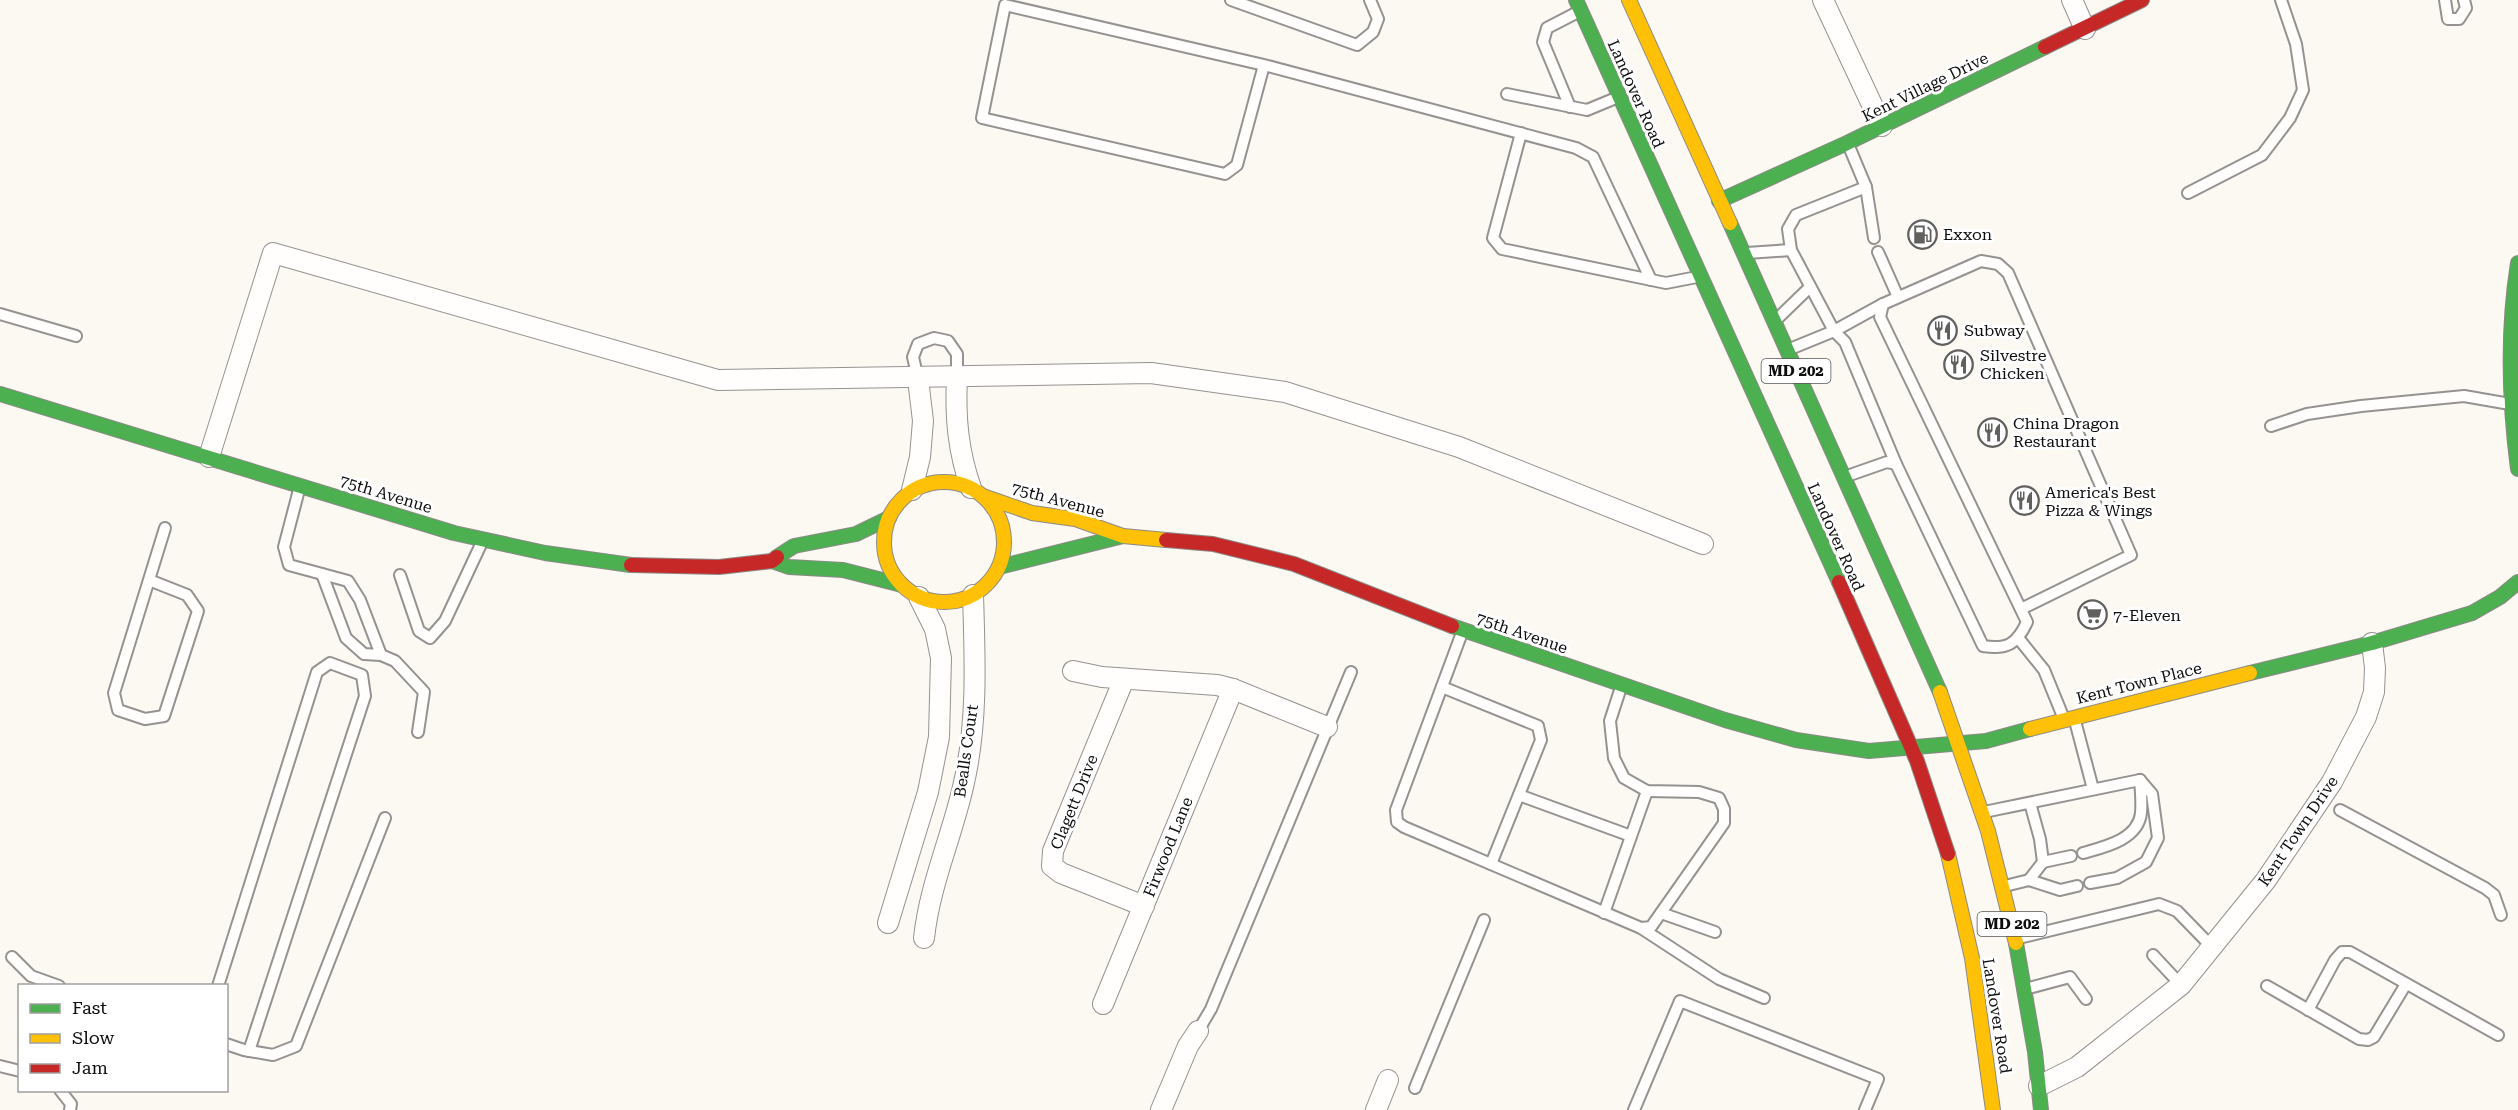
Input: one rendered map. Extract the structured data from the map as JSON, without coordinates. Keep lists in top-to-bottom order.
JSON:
{
  "streets": {
    "street": [
      "Kent Village Drive",
      "Landover Road",
      "MD 202",
      "75th Avenue",
      "Kent Town Place",
      "Bealls Court",
      "Clagett Drive",
      "Kent Town Drive",
      "Firwood Lane"
    ]
  },
  "crossings": [
    ["Kent Village Drive", "Landover Road"],
    ["Landover Road", "75th Avenue"],
    ["Landover Road", "Kent Town Place"],
    ["Landover Road", "Kent Town Drive"],
    ["75th Avenue", "Kent Town Place"],
    ["75th Avenue", "Bealls Court"],
    ["Kent Town Place", "Kent Town Drive"],
    ["Clagett Drive", "Firwood Lane"]
  ],
  "places": {
    "fuel station": ["Exxon"],
    "restaurant": [
      "Subway",
      "Silvestre Chicken",
      "China Dragon Restaurant",
      "America's Best Pizza & Wings"
    ],
    "supermarket": ["7-Eleven"]
  },
  "legend": ["Fast", "Slow", "Jam"]
}
